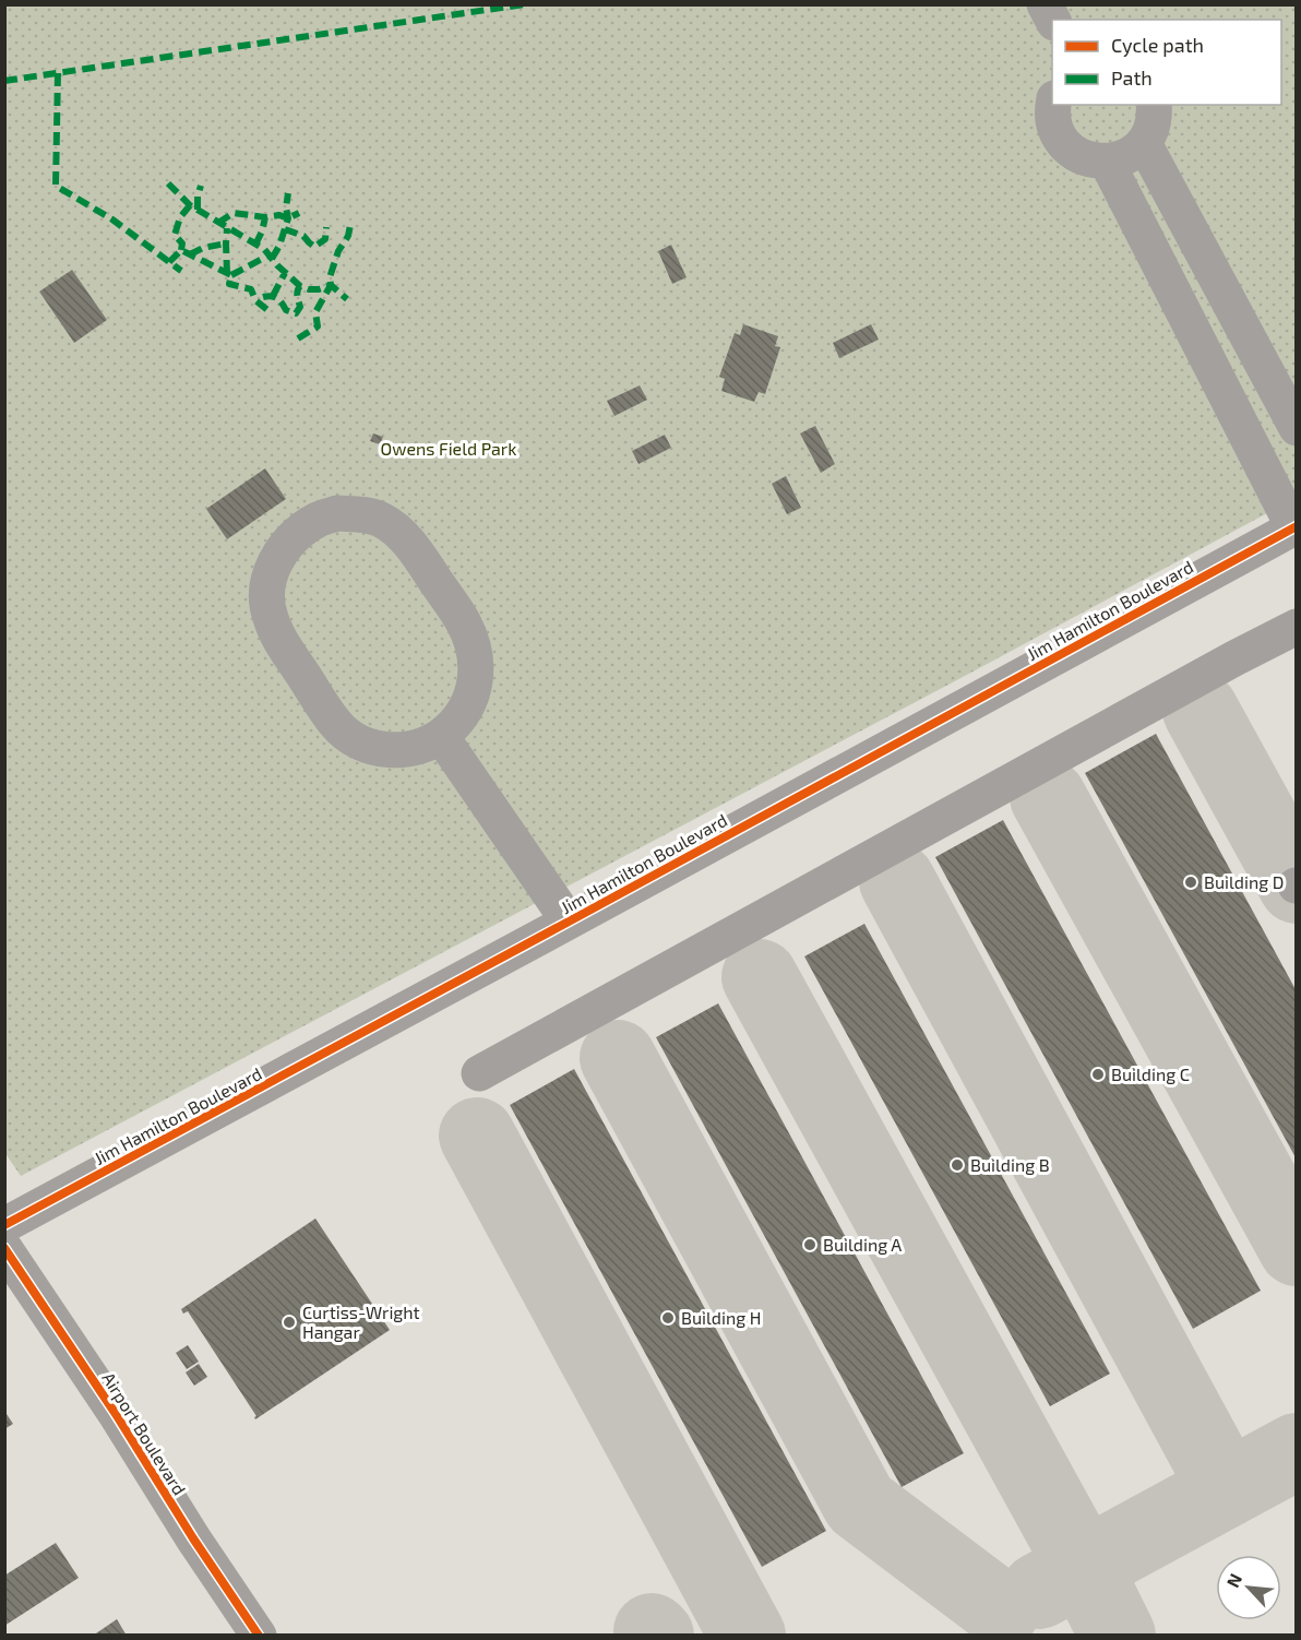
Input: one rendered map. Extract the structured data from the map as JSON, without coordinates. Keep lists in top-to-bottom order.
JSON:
{
  "streets": {
    "street": ["Jim Hamilton Boulevard", "Airport Boulevard"]
  },
  "parks": ["Owens Field Park"],
  "places": [
    "Building D",
    "Building C",
    "Building B",
    "Building A",
    "Building H",
    "Curtiss-Wright Hangar"
  ],
  "legend": ["Cycle path", "Path"],
  "north": "top left"
}
